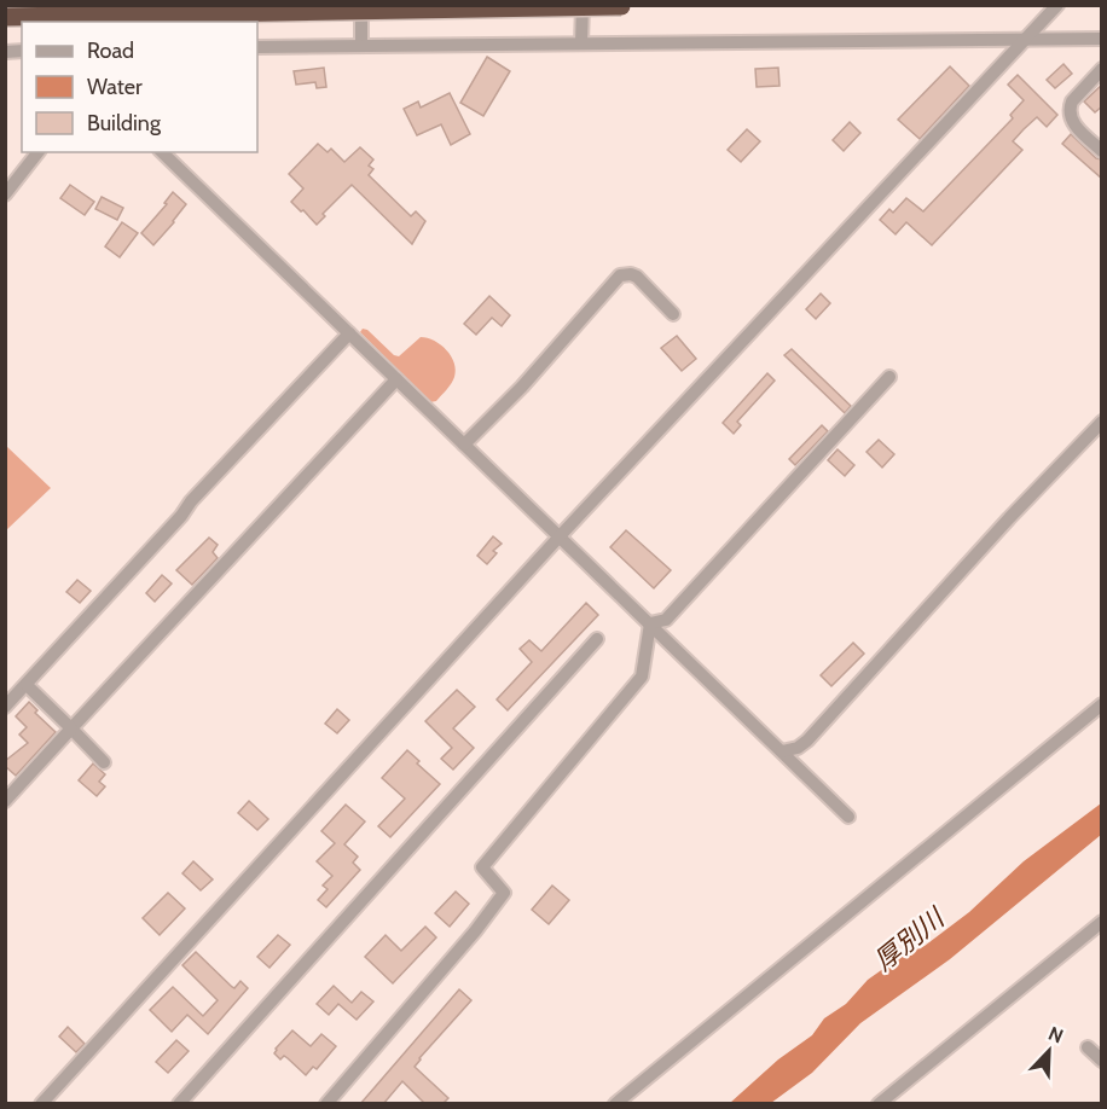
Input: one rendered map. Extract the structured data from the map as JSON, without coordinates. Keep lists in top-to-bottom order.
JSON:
{
  "water": ["厚別川"],
  "legend": ["Road", "Water", "Building"],
  "north": "top right"
}
